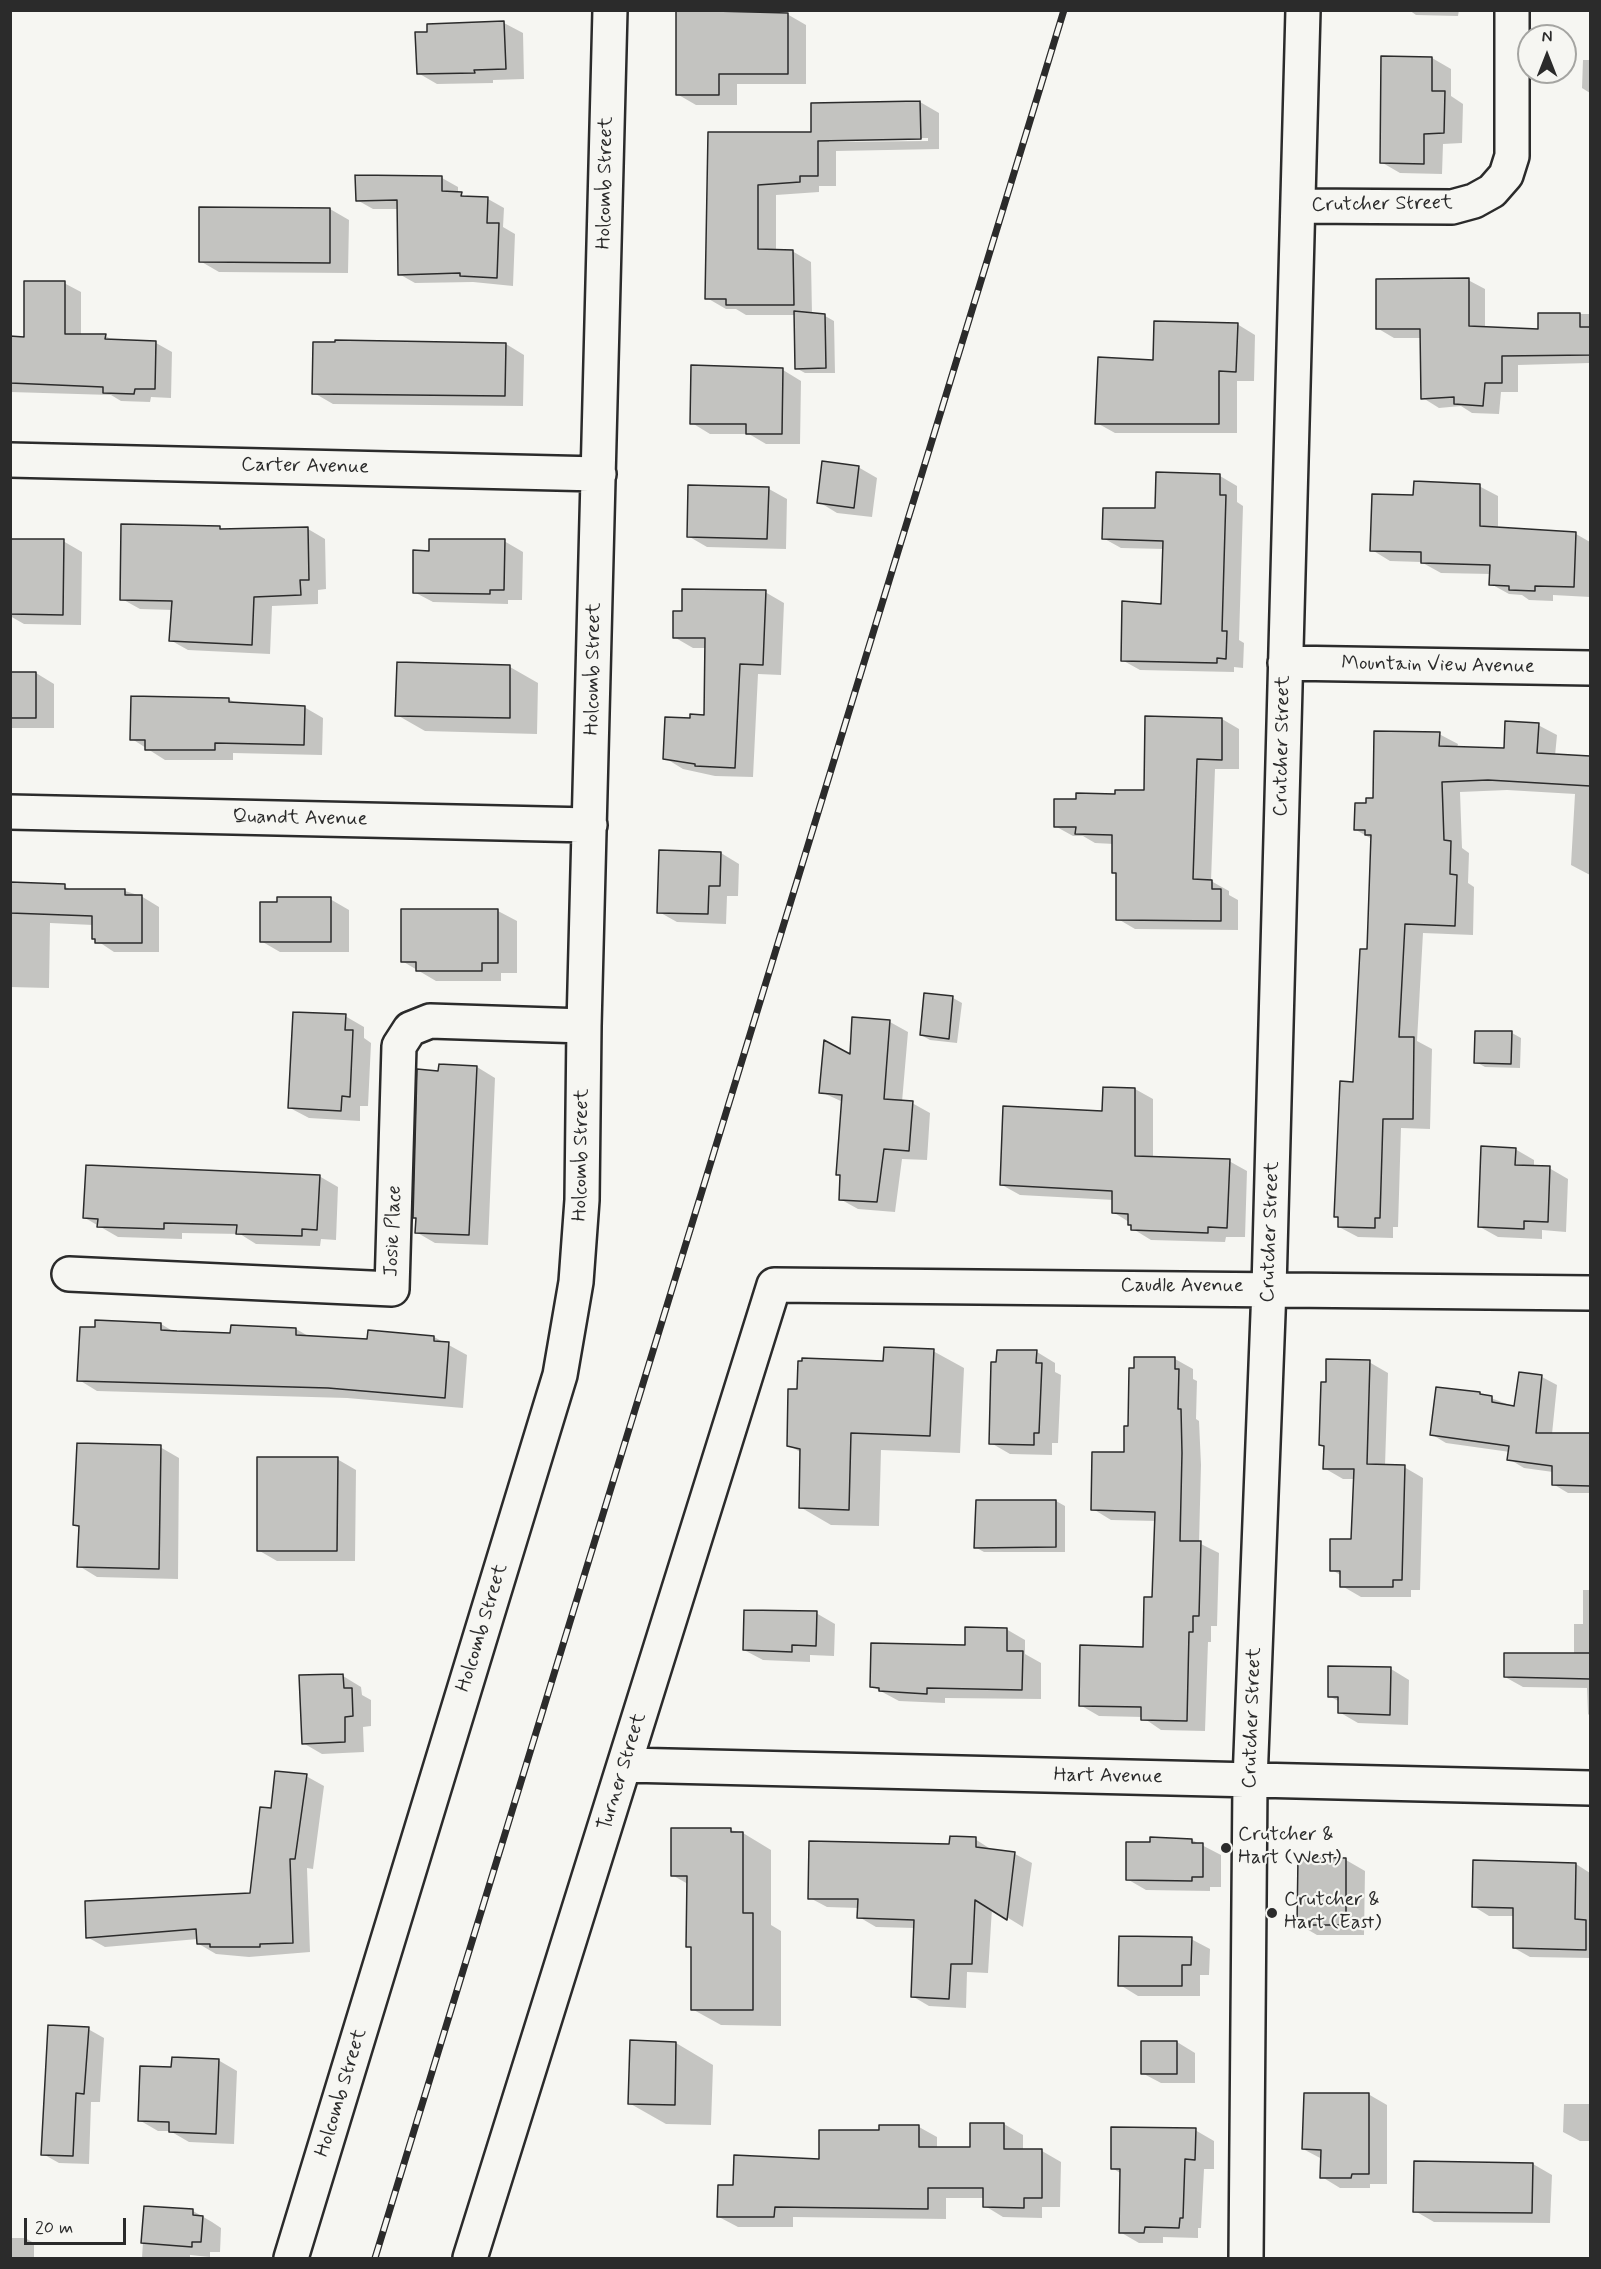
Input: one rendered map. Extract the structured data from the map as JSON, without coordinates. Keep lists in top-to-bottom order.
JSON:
{
  "streets": {
    "street": [
      "Holcomb Street",
      "Crutcher Street",
      "Carter Avenue",
      "Mountain View Avenue",
      "Quandt Avenue",
      "Josie Place",
      "Caudle Avenue",
      "Turner Street",
      "Hart Avenue"
    ]
  },
  "crossings": [
    ["Holcomb Street", "Carter Avenue"],
    ["Holcomb Street", "Quandt Avenue"],
    ["Holcomb Street", "Josie Place"],
    ["Crutcher Street", "Mountain View Avenue"],
    ["Crutcher Street", "Caudle Avenue"],
    ["Crutcher Street", "Hart Avenue"],
    ["Caudle Avenue", "Turner Street"],
    ["Turner Street", "Hart Avenue"]
  ],
  "places": ["Crutcher & Hart (West)", "Crutcher & Hart (East)"],
  "scale_bar": "20 m",
  "north": "top"
}
